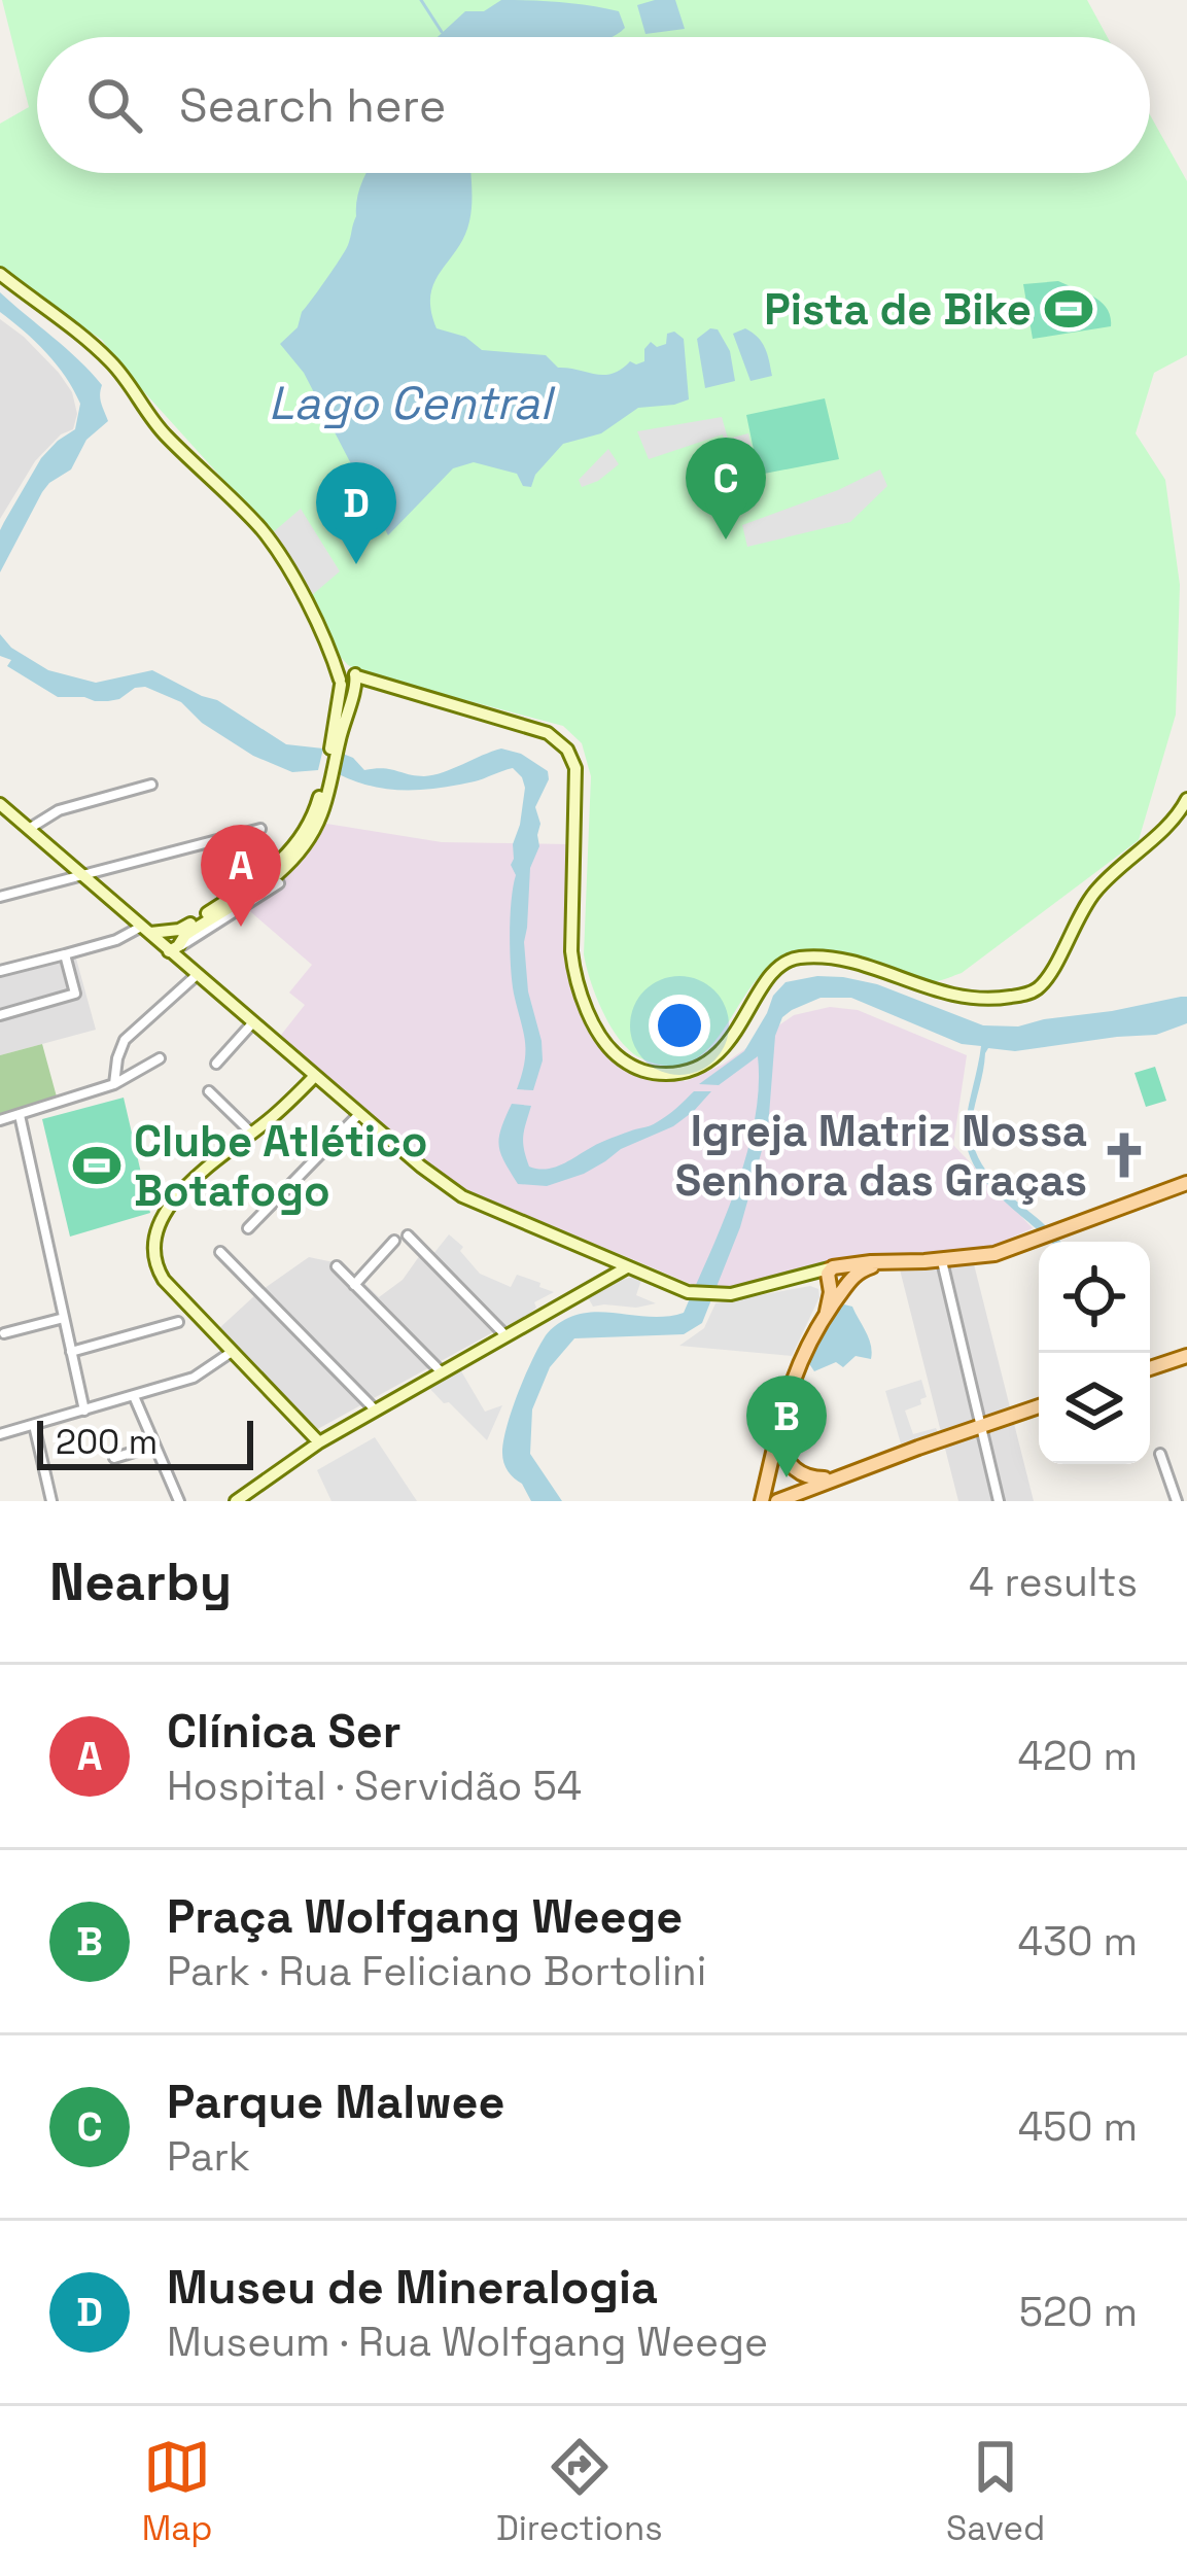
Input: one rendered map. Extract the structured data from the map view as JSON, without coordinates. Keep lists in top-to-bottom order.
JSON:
{
  "water": ["Lago Central"],
  "places": {
    "sports": ["Pista de Bike", "Clube Atlético Botafogo"],
    "church": ["Igreja Matriz Nossa Senhora das Graças"]
  },
  "scale_bar": "200 m",
  "page": {
    "search": "Search here",
    "pins": [
      "C",
      "D",
      "A",
      "B"
    ],
    "scale": "200 m",
    "heading": ["Nearby", "4 results"],
    "list": [
      {
        "mark": "A",
        "name": "Clínica Ser",
        "note": "Hospital · Servidão 54",
        "value": "420 m"
      },
      {
        "mark": "B",
        "name": "Praça Wolfgang Weege",
        "note": "Park · Rua Feliciano Bortolini",
        "value": "430 m"
      },
      {
        "mark": "C",
        "name": "Parque Malwee",
        "note": "Park",
        "value": "450 m"
      },
      {
        "mark": "D",
        "name": "Museu de Mineralogia",
        "note": "Museum · Rua Wolfgang Weege",
        "value": "520 m"
      }
    ],
    "nav": ["Map", "Directions", "Saved"]
  }
}
